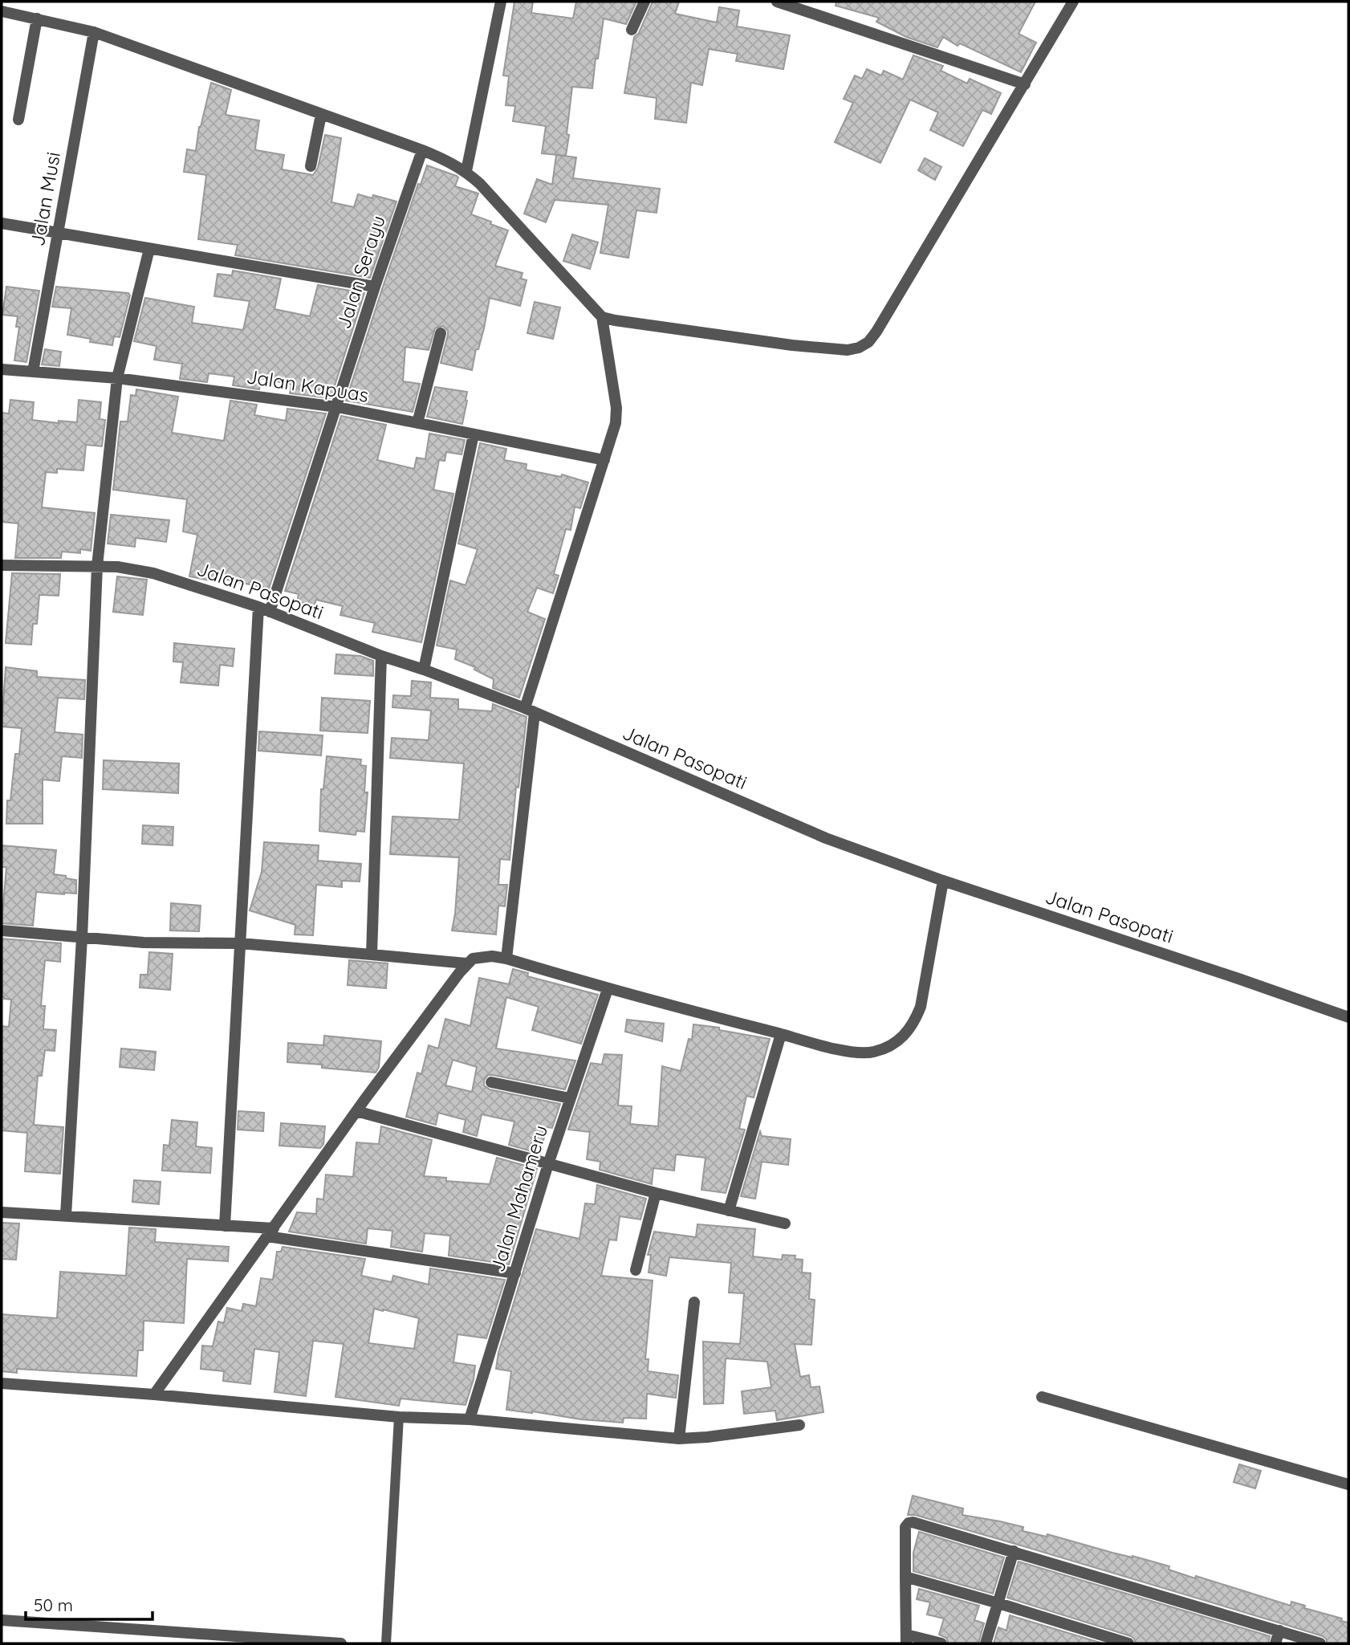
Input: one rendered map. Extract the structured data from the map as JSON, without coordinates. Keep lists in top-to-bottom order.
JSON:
{
  "streets": {
    "street": [
      "Jalan Musi",
      "Jalan Serayu",
      "Jalan Kapuas",
      "Jalan Pasopati",
      "Jalan Mahameru"
    ]
  },
  "crossings": [
    ["Jalan Musi", "Jalan Kapuas"],
    ["Jalan Serayu", "Jalan Kapuas"],
    ["Jalan Serayu", "Jalan Pasopati"]
  ],
  "scale_bar": "50 m"
}
